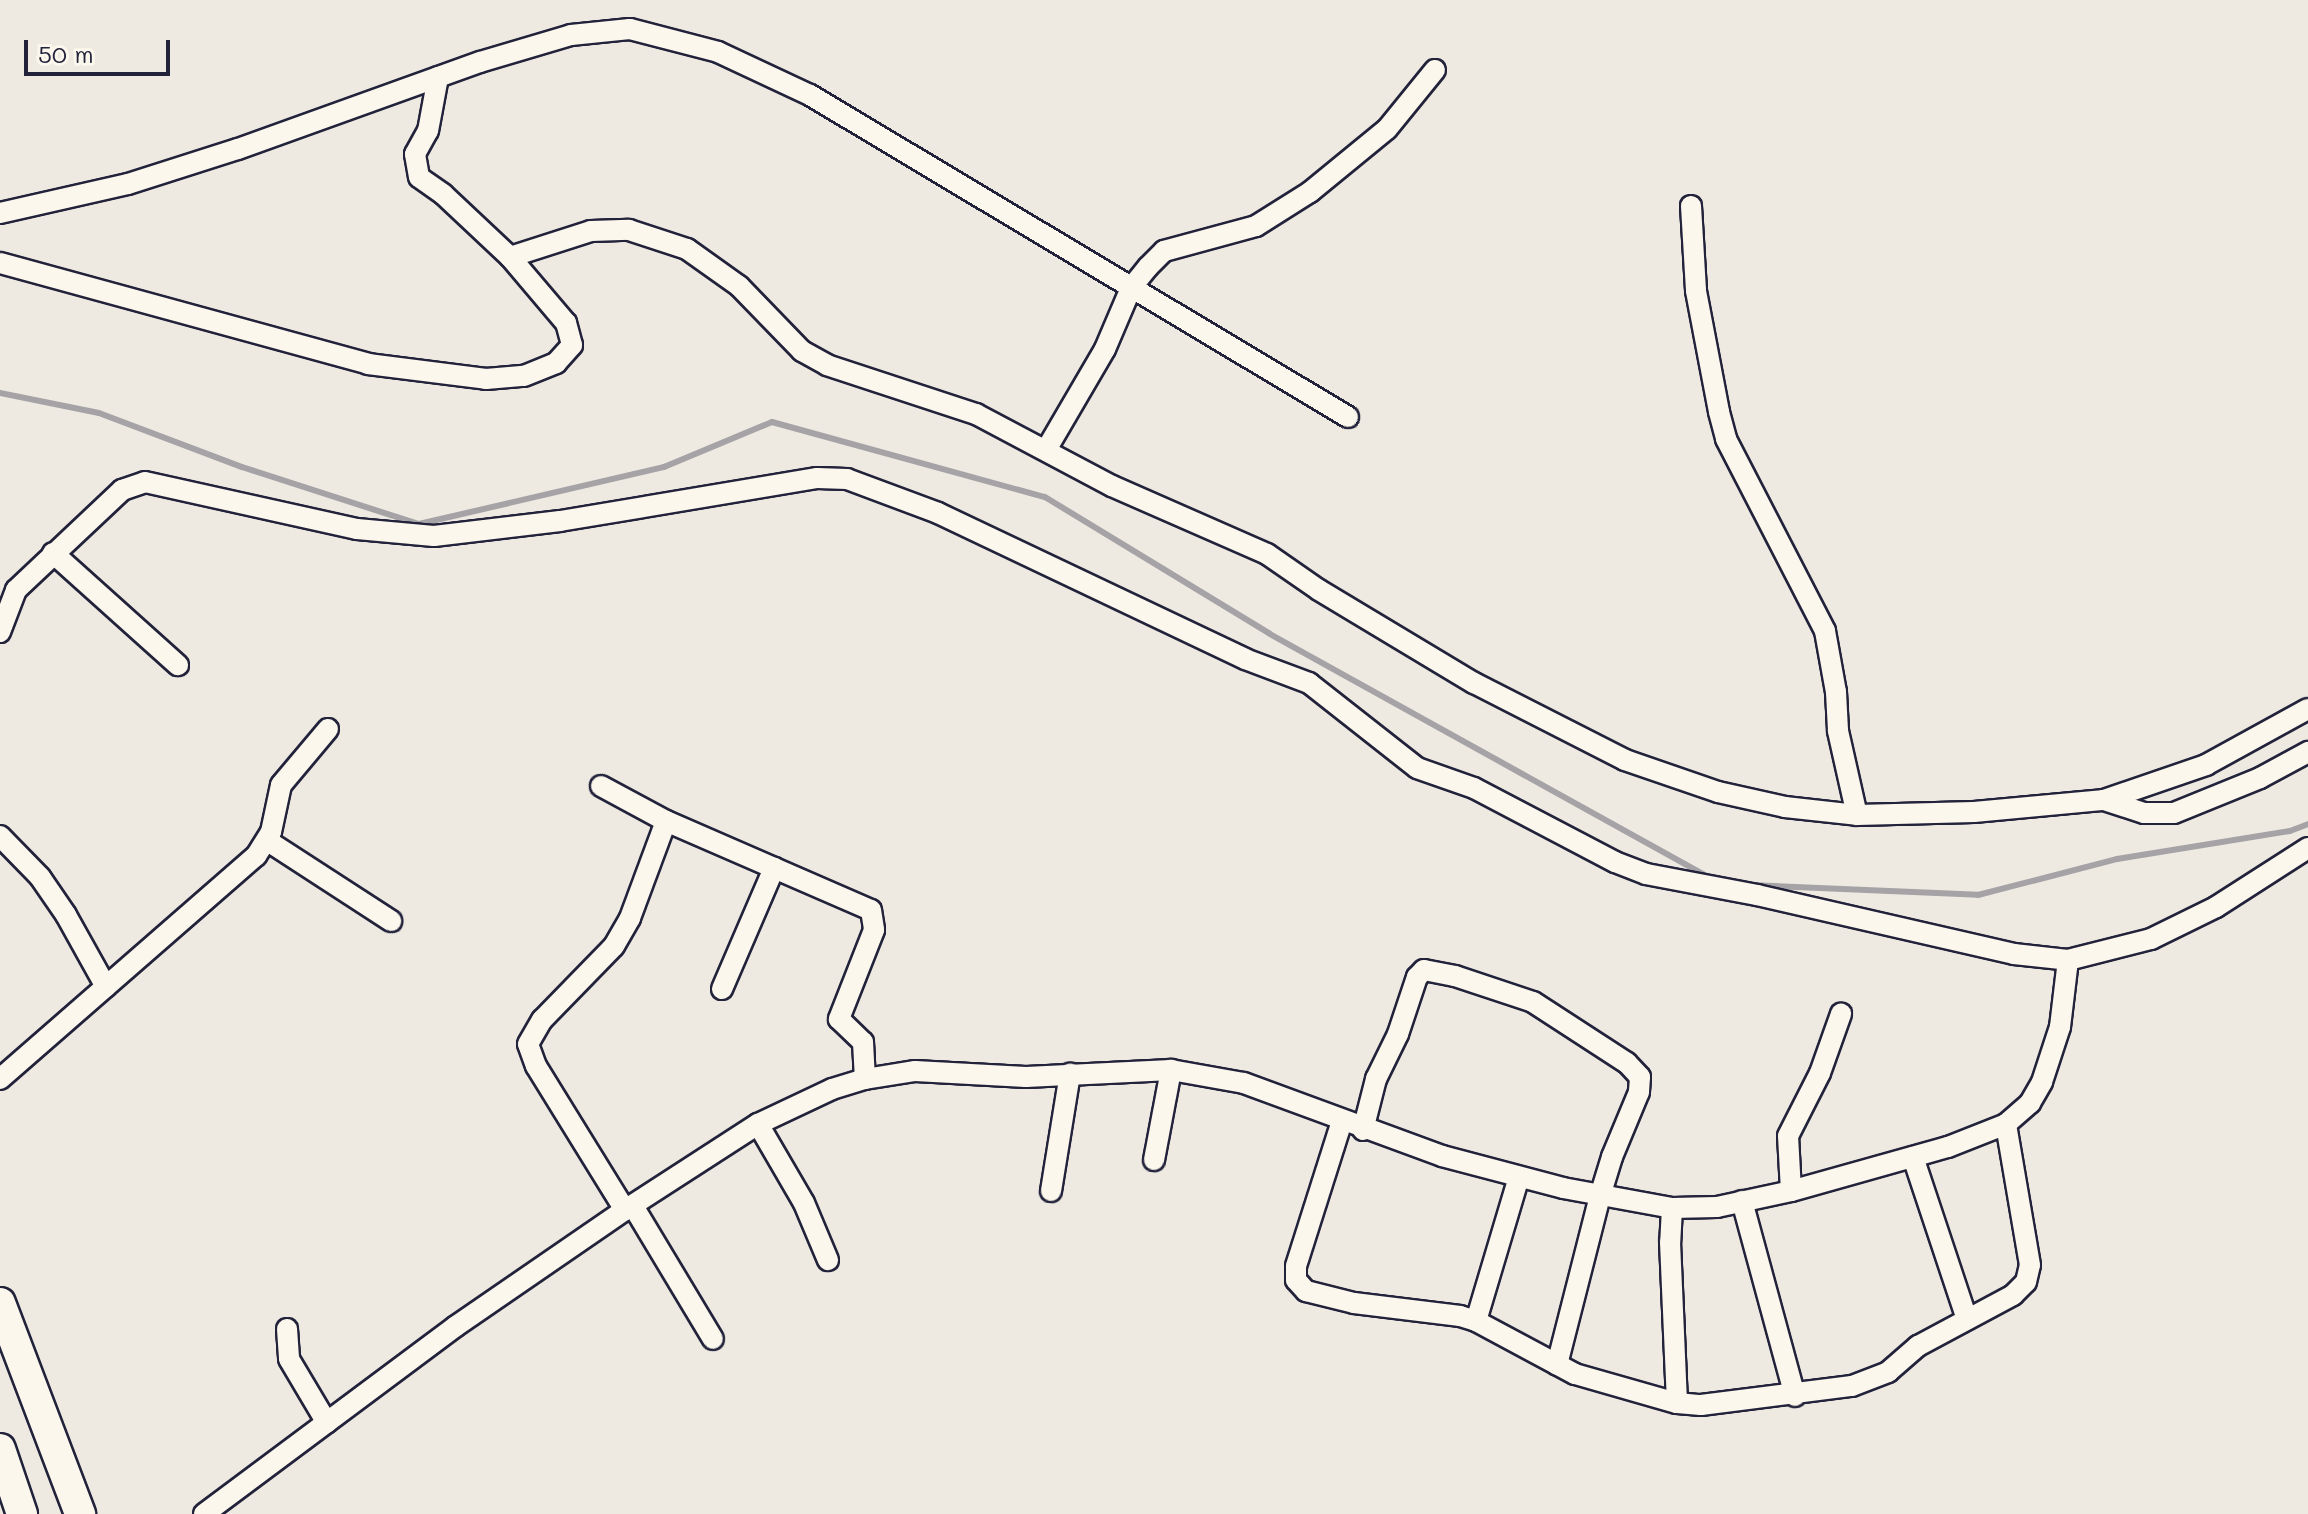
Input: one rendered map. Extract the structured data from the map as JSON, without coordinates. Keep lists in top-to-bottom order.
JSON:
{
  "scale_bar": "50 m"
}
